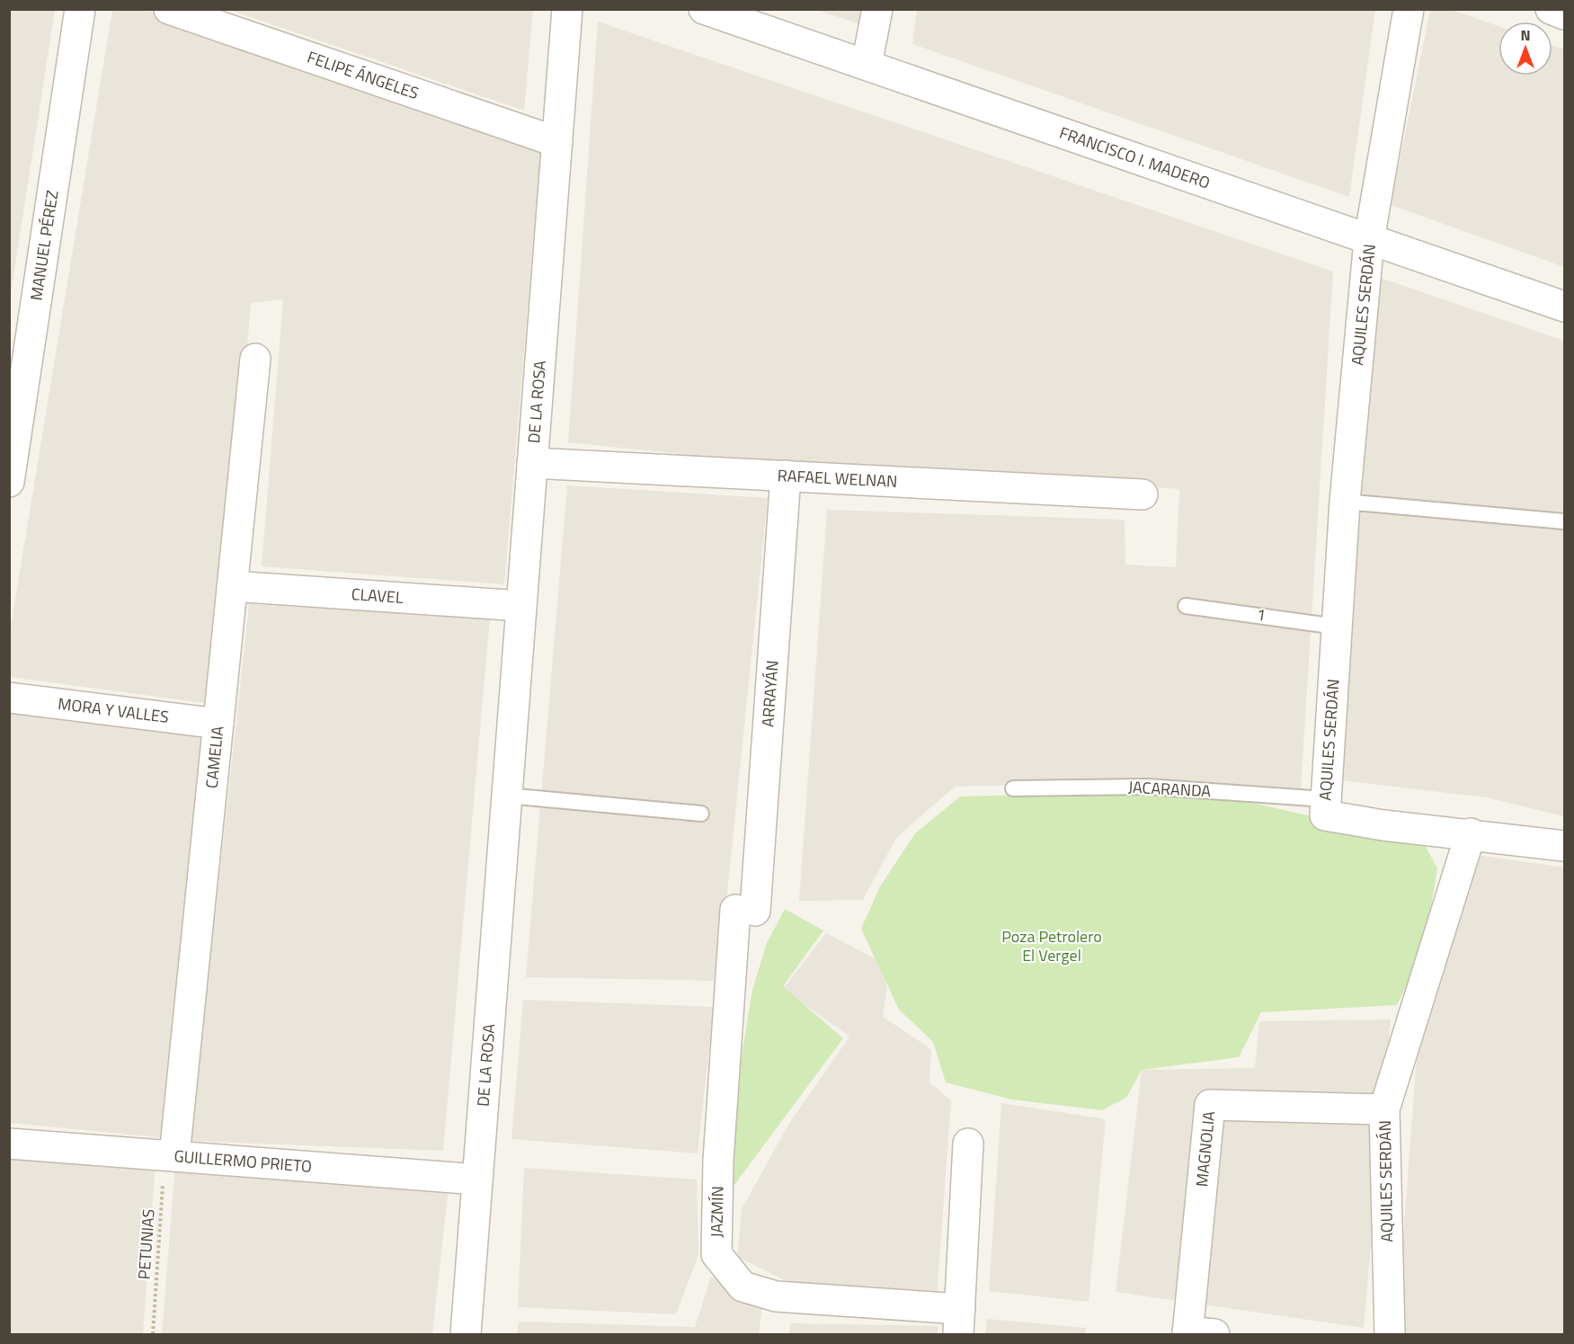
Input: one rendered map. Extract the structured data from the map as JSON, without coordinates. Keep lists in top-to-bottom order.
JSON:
{
  "streets": {
    "street": [
      "FELIPE ÁNGELES",
      "FRANCISCO I. MADERO",
      "MANUEL PÉREZ",
      "AQUILES SERDÁN",
      "DE LA ROSA",
      "RAFAEL WELNAN",
      "CLAVEL",
      "ARRAYÁN",
      "MORA Y VALLES",
      "CAMELIA",
      "MAGNOLIA",
      "GUILLERMO PRIETO",
      "JAZMÍN"
    ],
    "lane": ["1", "JACARANDA"],
    "path": ["PETUNIAS"]
  },
  "crossings": [
    ["FELIPE ÁNGELES", "DE LA ROSA"],
    ["FRANCISCO I. MADERO", "AQUILES SERDÁN"],
    ["AQUILES SERDÁN", "1"],
    ["AQUILES SERDÁN", "JACARANDA"],
    ["AQUILES SERDÁN", "MAGNOLIA"],
    ["DE LA ROSA", "RAFAEL WELNAN"],
    ["DE LA ROSA", "CLAVEL"],
    ["DE LA ROSA", "GUILLERMO PRIETO"],
    ["RAFAEL WELNAN", "ARRAYÁN"],
    ["CLAVEL", "CAMELIA"],
    ["ARRAYÁN", "JAZMÍN"],
    ["MORA Y VALLES", "CAMELIA"],
    ["CAMELIA", "GUILLERMO PRIETO"],
    ["CAMELIA", "PETUNIAS"],
    ["GUILLERMO PRIETO", "PETUNIAS"]
  ],
  "parks": ["Poza Petrolero El Vergel"],
  "north": "top"
}
